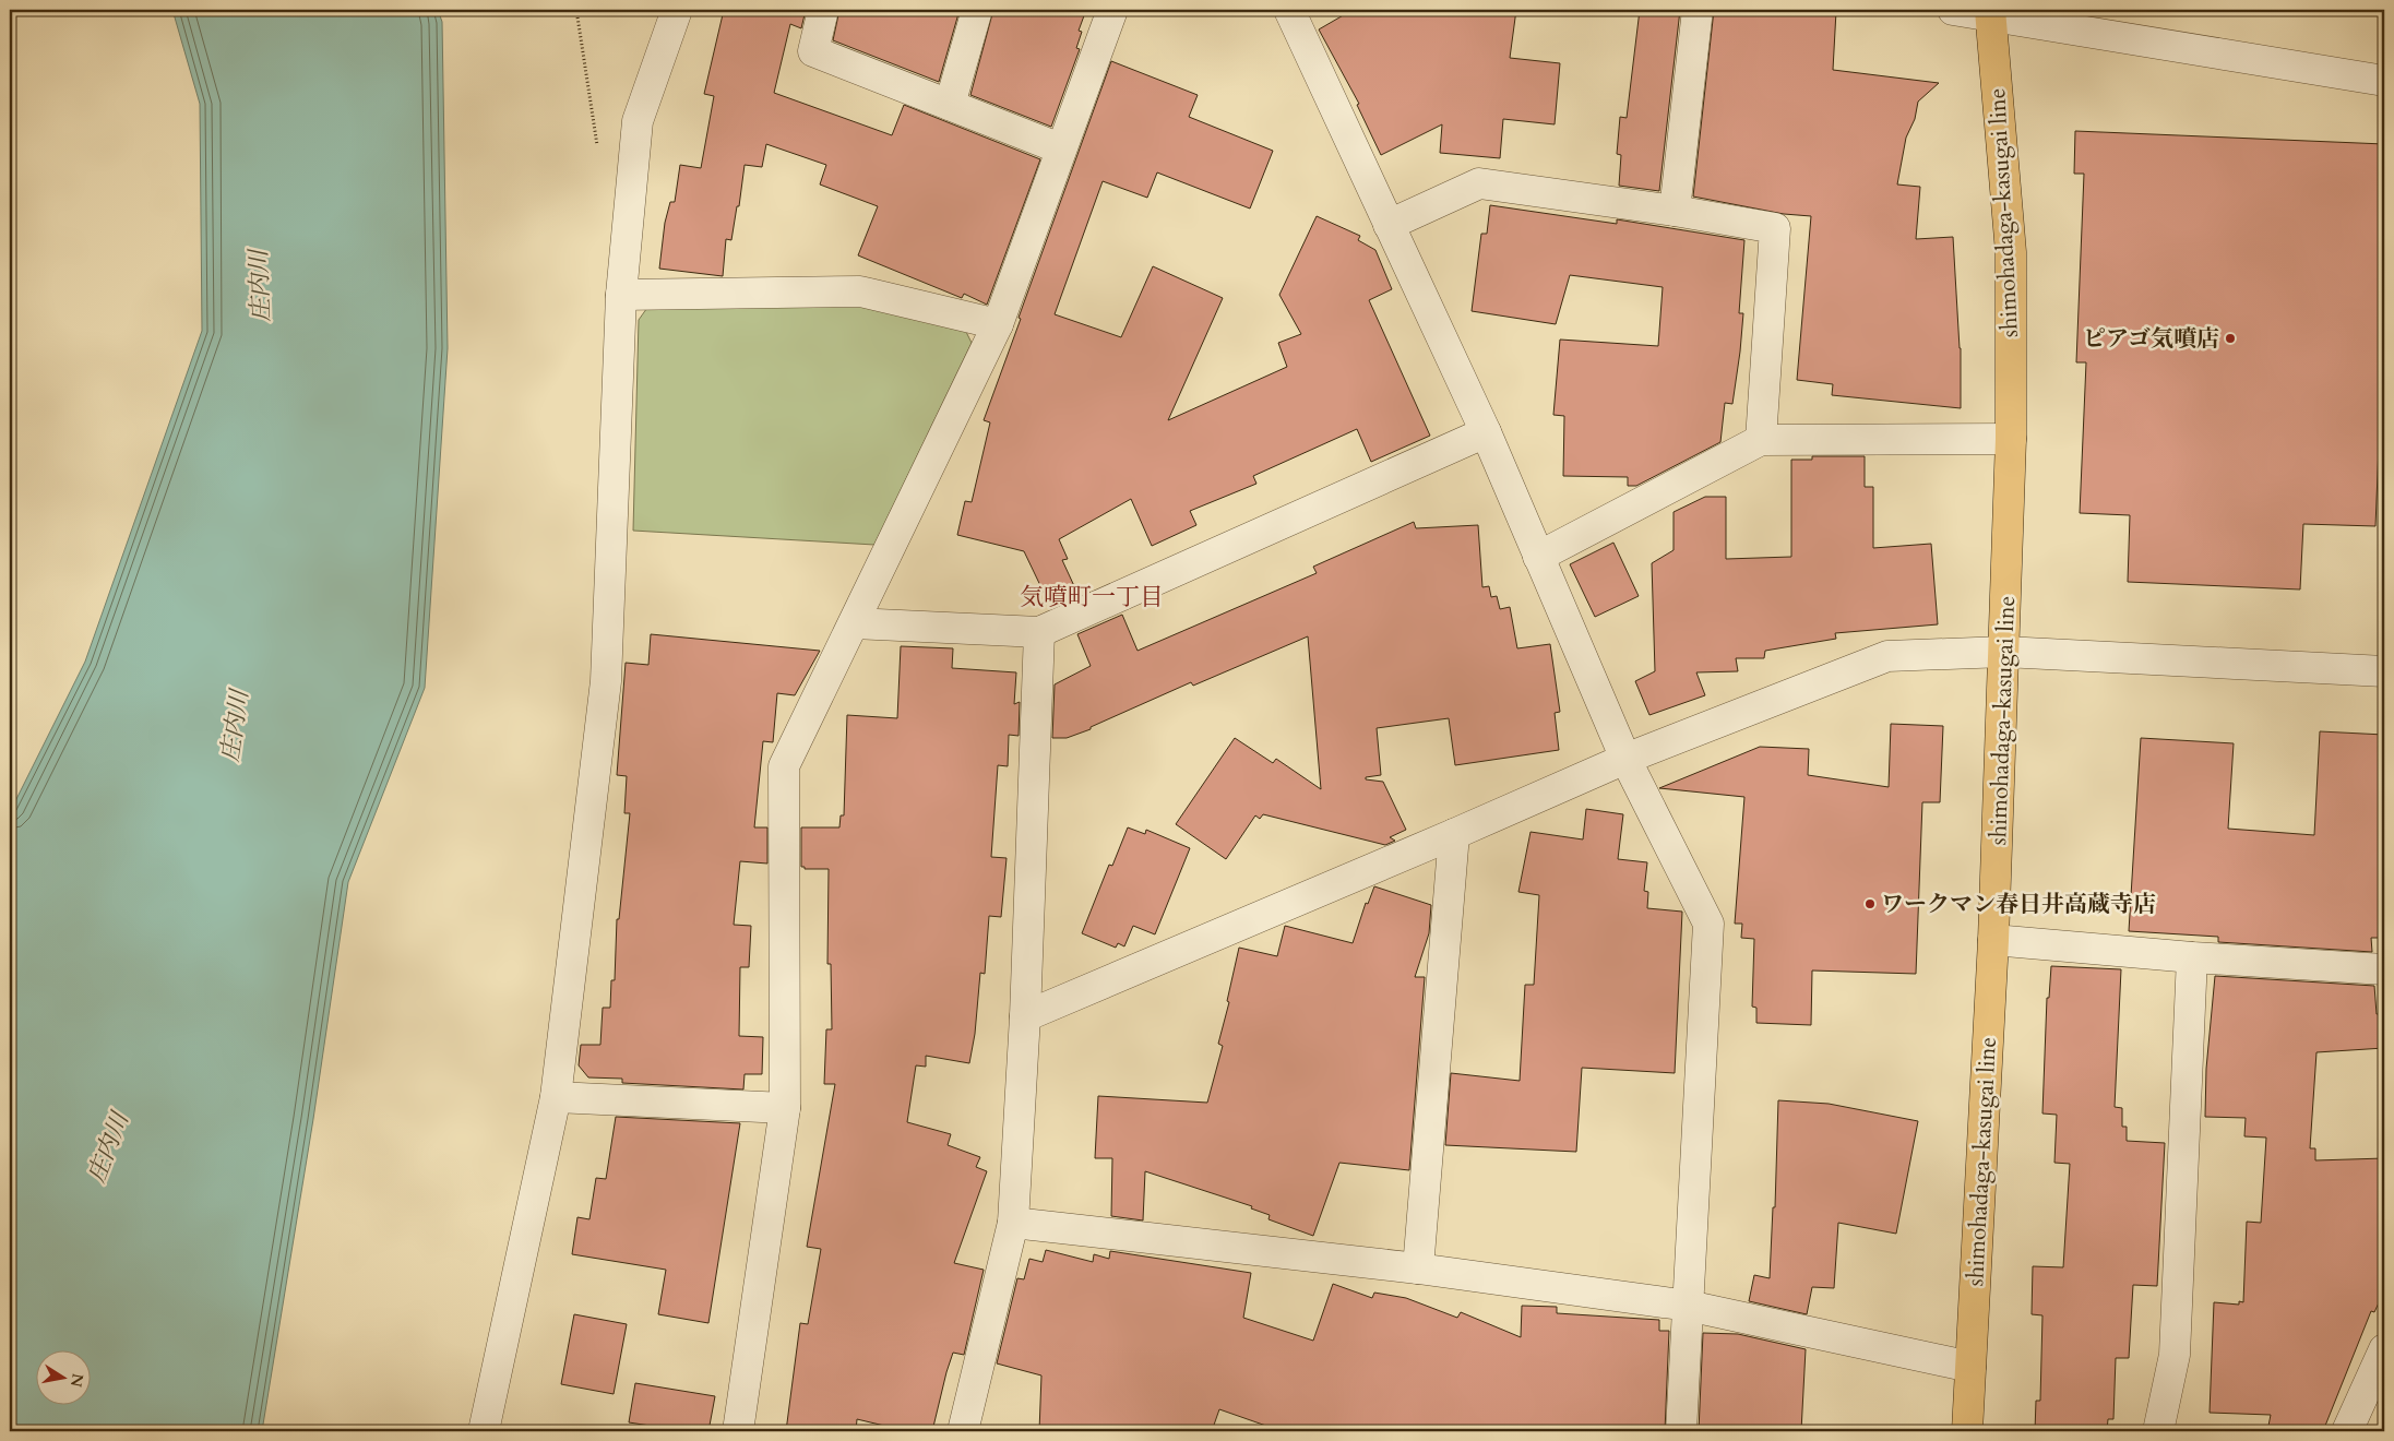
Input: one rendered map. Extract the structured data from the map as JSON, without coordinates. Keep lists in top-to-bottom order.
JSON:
{
  "streets": {
    "main road": ["shimohadaga-kasugai line"]
  },
  "districts": ["気噴町一丁目"],
  "water": ["庄内川"],
  "places": ["ピアゴ気噴店", "ワークマン春日井高蔵寺店"],
  "north": "right"
}
